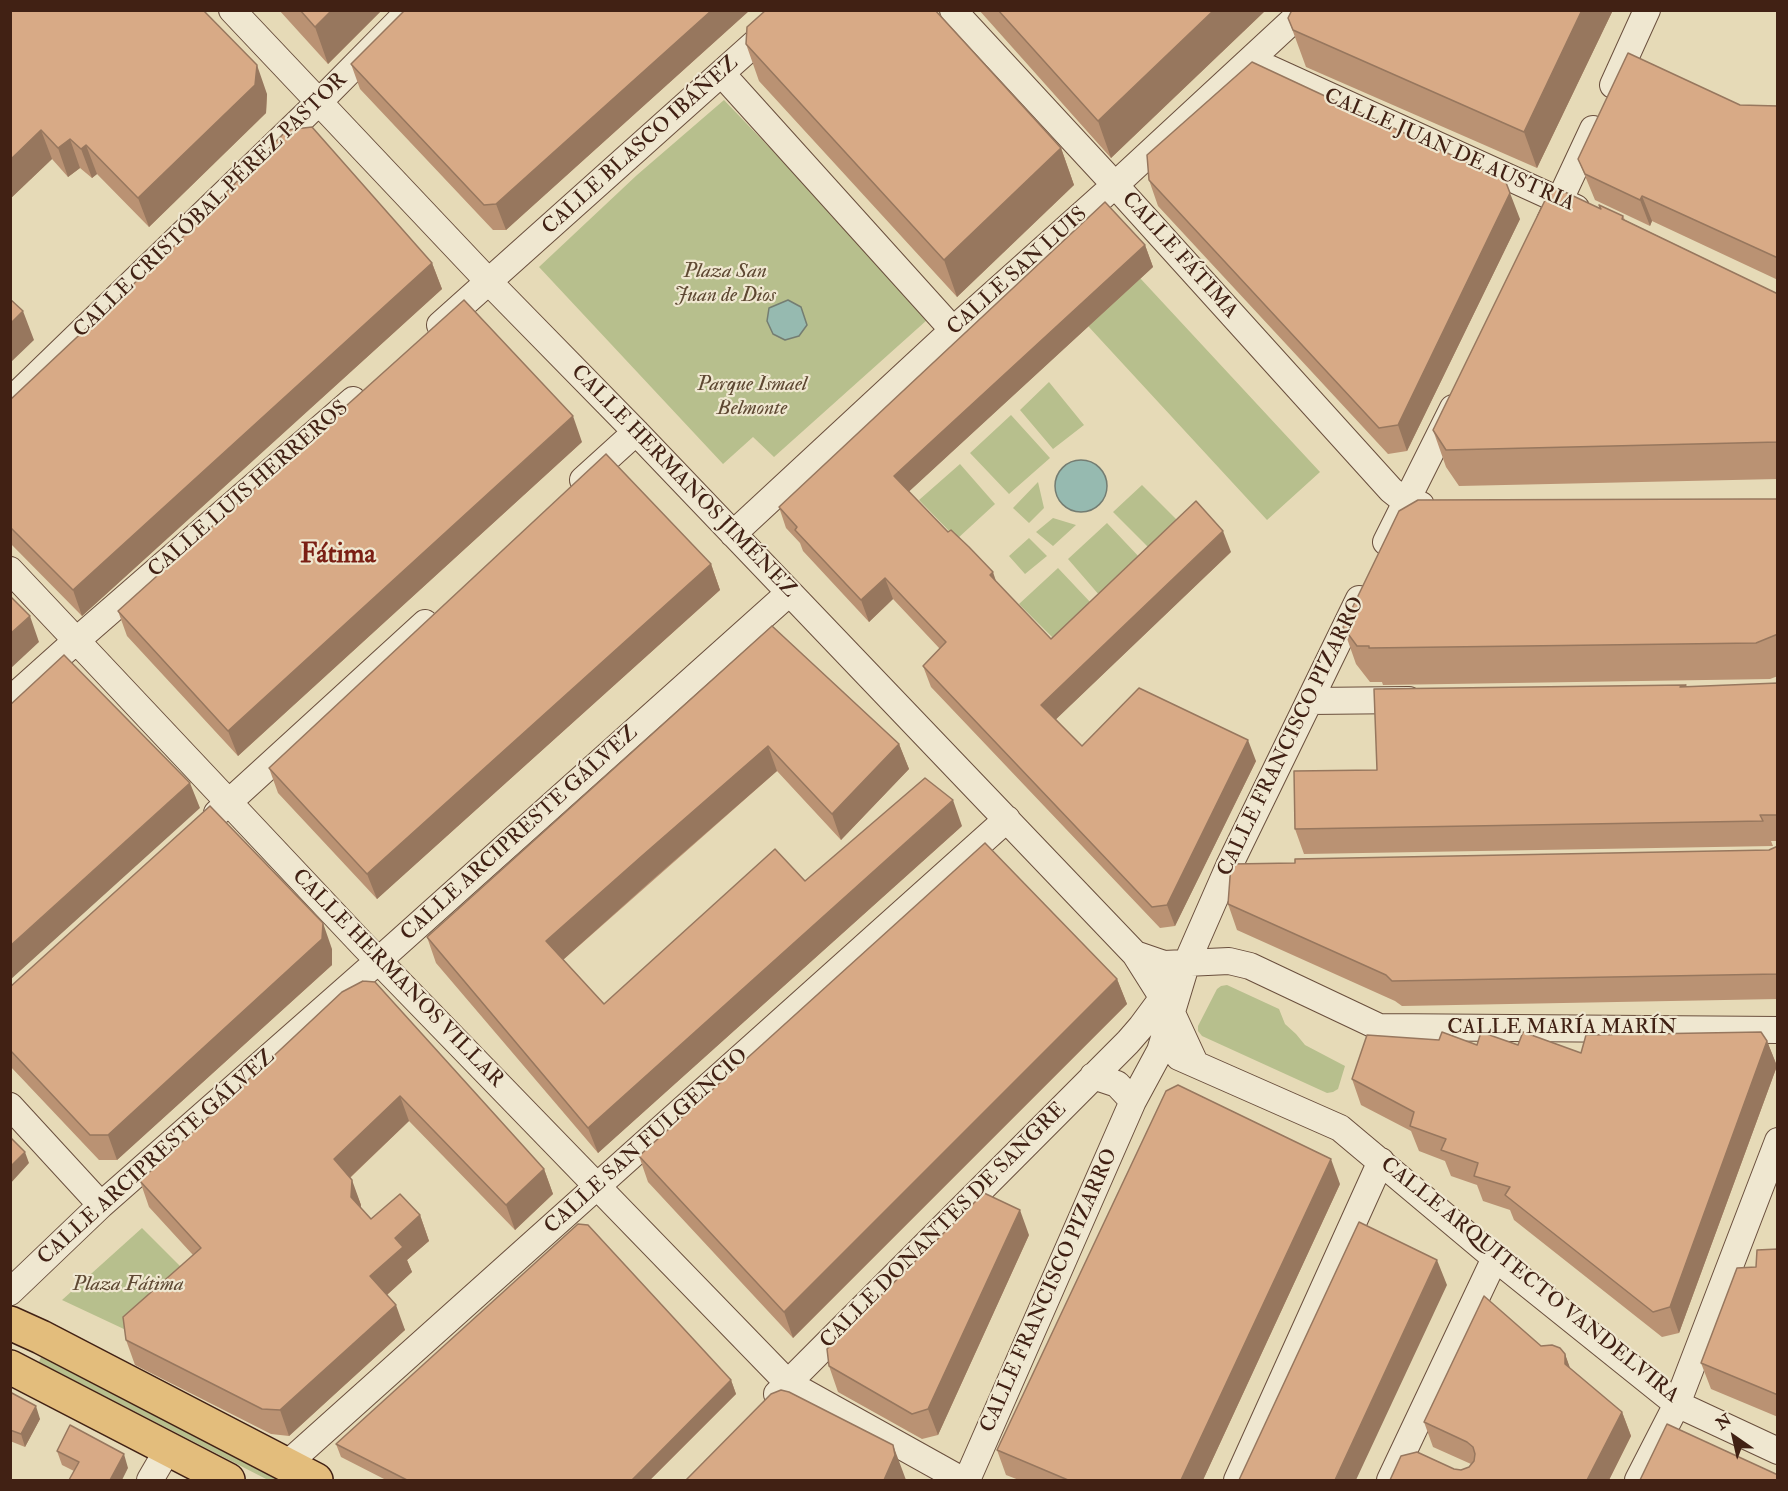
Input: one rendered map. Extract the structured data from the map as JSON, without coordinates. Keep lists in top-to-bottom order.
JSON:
{
  "streets": {
    "street": [
      "CALLE BLASCO IBÁÑEZ",
      "CALLE JUAN DE AUSTRIA",
      "CALLE CRISTÓBAL PÉREZ PASTOR",
      "CALLE FÁTIMA",
      "CALLE SAN LUIS",
      "CALLE HERMANOS JIMÉNEZ",
      "CALLE LUIS HERREROS",
      "CALLE FRANCISCO PIZARRO",
      "CALLE ARCIPRESTE GÁLVEZ",
      "CALLE HERMANOS VILLAR",
      "CALLE MARÍA MARÍN",
      "CALLE SAN FULGENCIO",
      "CALLE DONANTES DE SANGRE",
      "CALLE ARQUITECTO VANDELVIRA"
    ]
  },
  "crossings": [
    ["CALLE BLASCO IBÁÑEZ", "CALLE HERMANOS JIMÉNEZ"],
    ["CALLE JUAN DE AUSTRIA", "CALLE SAN LUIS"],
    ["CALLE CRISTÓBAL PÉREZ PASTOR", "CALLE HERMANOS JIMÉNEZ"],
    ["CALLE FÁTIMA", "CALLE SAN LUIS"],
    ["CALLE FÁTIMA", "CALLE FRANCISCO PIZARRO"],
    ["CALLE SAN LUIS", "CALLE HERMANOS JIMÉNEZ"],
    ["CALLE HERMANOS JIMÉNEZ", "CALLE FRANCISCO PIZARRO"],
    ["CALLE HERMANOS JIMÉNEZ", "CALLE ARCIPRESTE GÁLVEZ"],
    ["CALLE HERMANOS JIMÉNEZ", "CALLE MARÍA MARÍN"],
    ["CALLE HERMANOS JIMÉNEZ", "CALLE SAN FULGENCIO"],
    ["CALLE HERMANOS JIMÉNEZ", "CALLE DONANTES DE SANGRE"],
    ["CALLE HERMANOS JIMÉNEZ", "CALLE ARQUITECTO VANDELVIRA"],
    ["CALLE LUIS HERREROS", "CALLE HERMANOS VILLAR"],
    ["CALLE FRANCISCO PIZARRO", "CALLE MARÍA MARÍN"],
    ["CALLE FRANCISCO PIZARRO", "CALLE DONANTES DE SANGRE"],
    ["CALLE ARCIPRESTE GÁLVEZ", "CALLE HERMANOS VILLAR"],
    ["CALLE HERMANOS VILLAR", "CALLE SAN FULGENCIO"],
    ["CALLE HERMANOS VILLAR", "CALLE DONANTES DE SANGRE"]
  ],
  "districts": ["Fátima"],
  "parks": ["Plaza San Juan de Dios", "Parque Ismael Belmonte", "Plaza Fátima"],
  "north": "top left"
}
